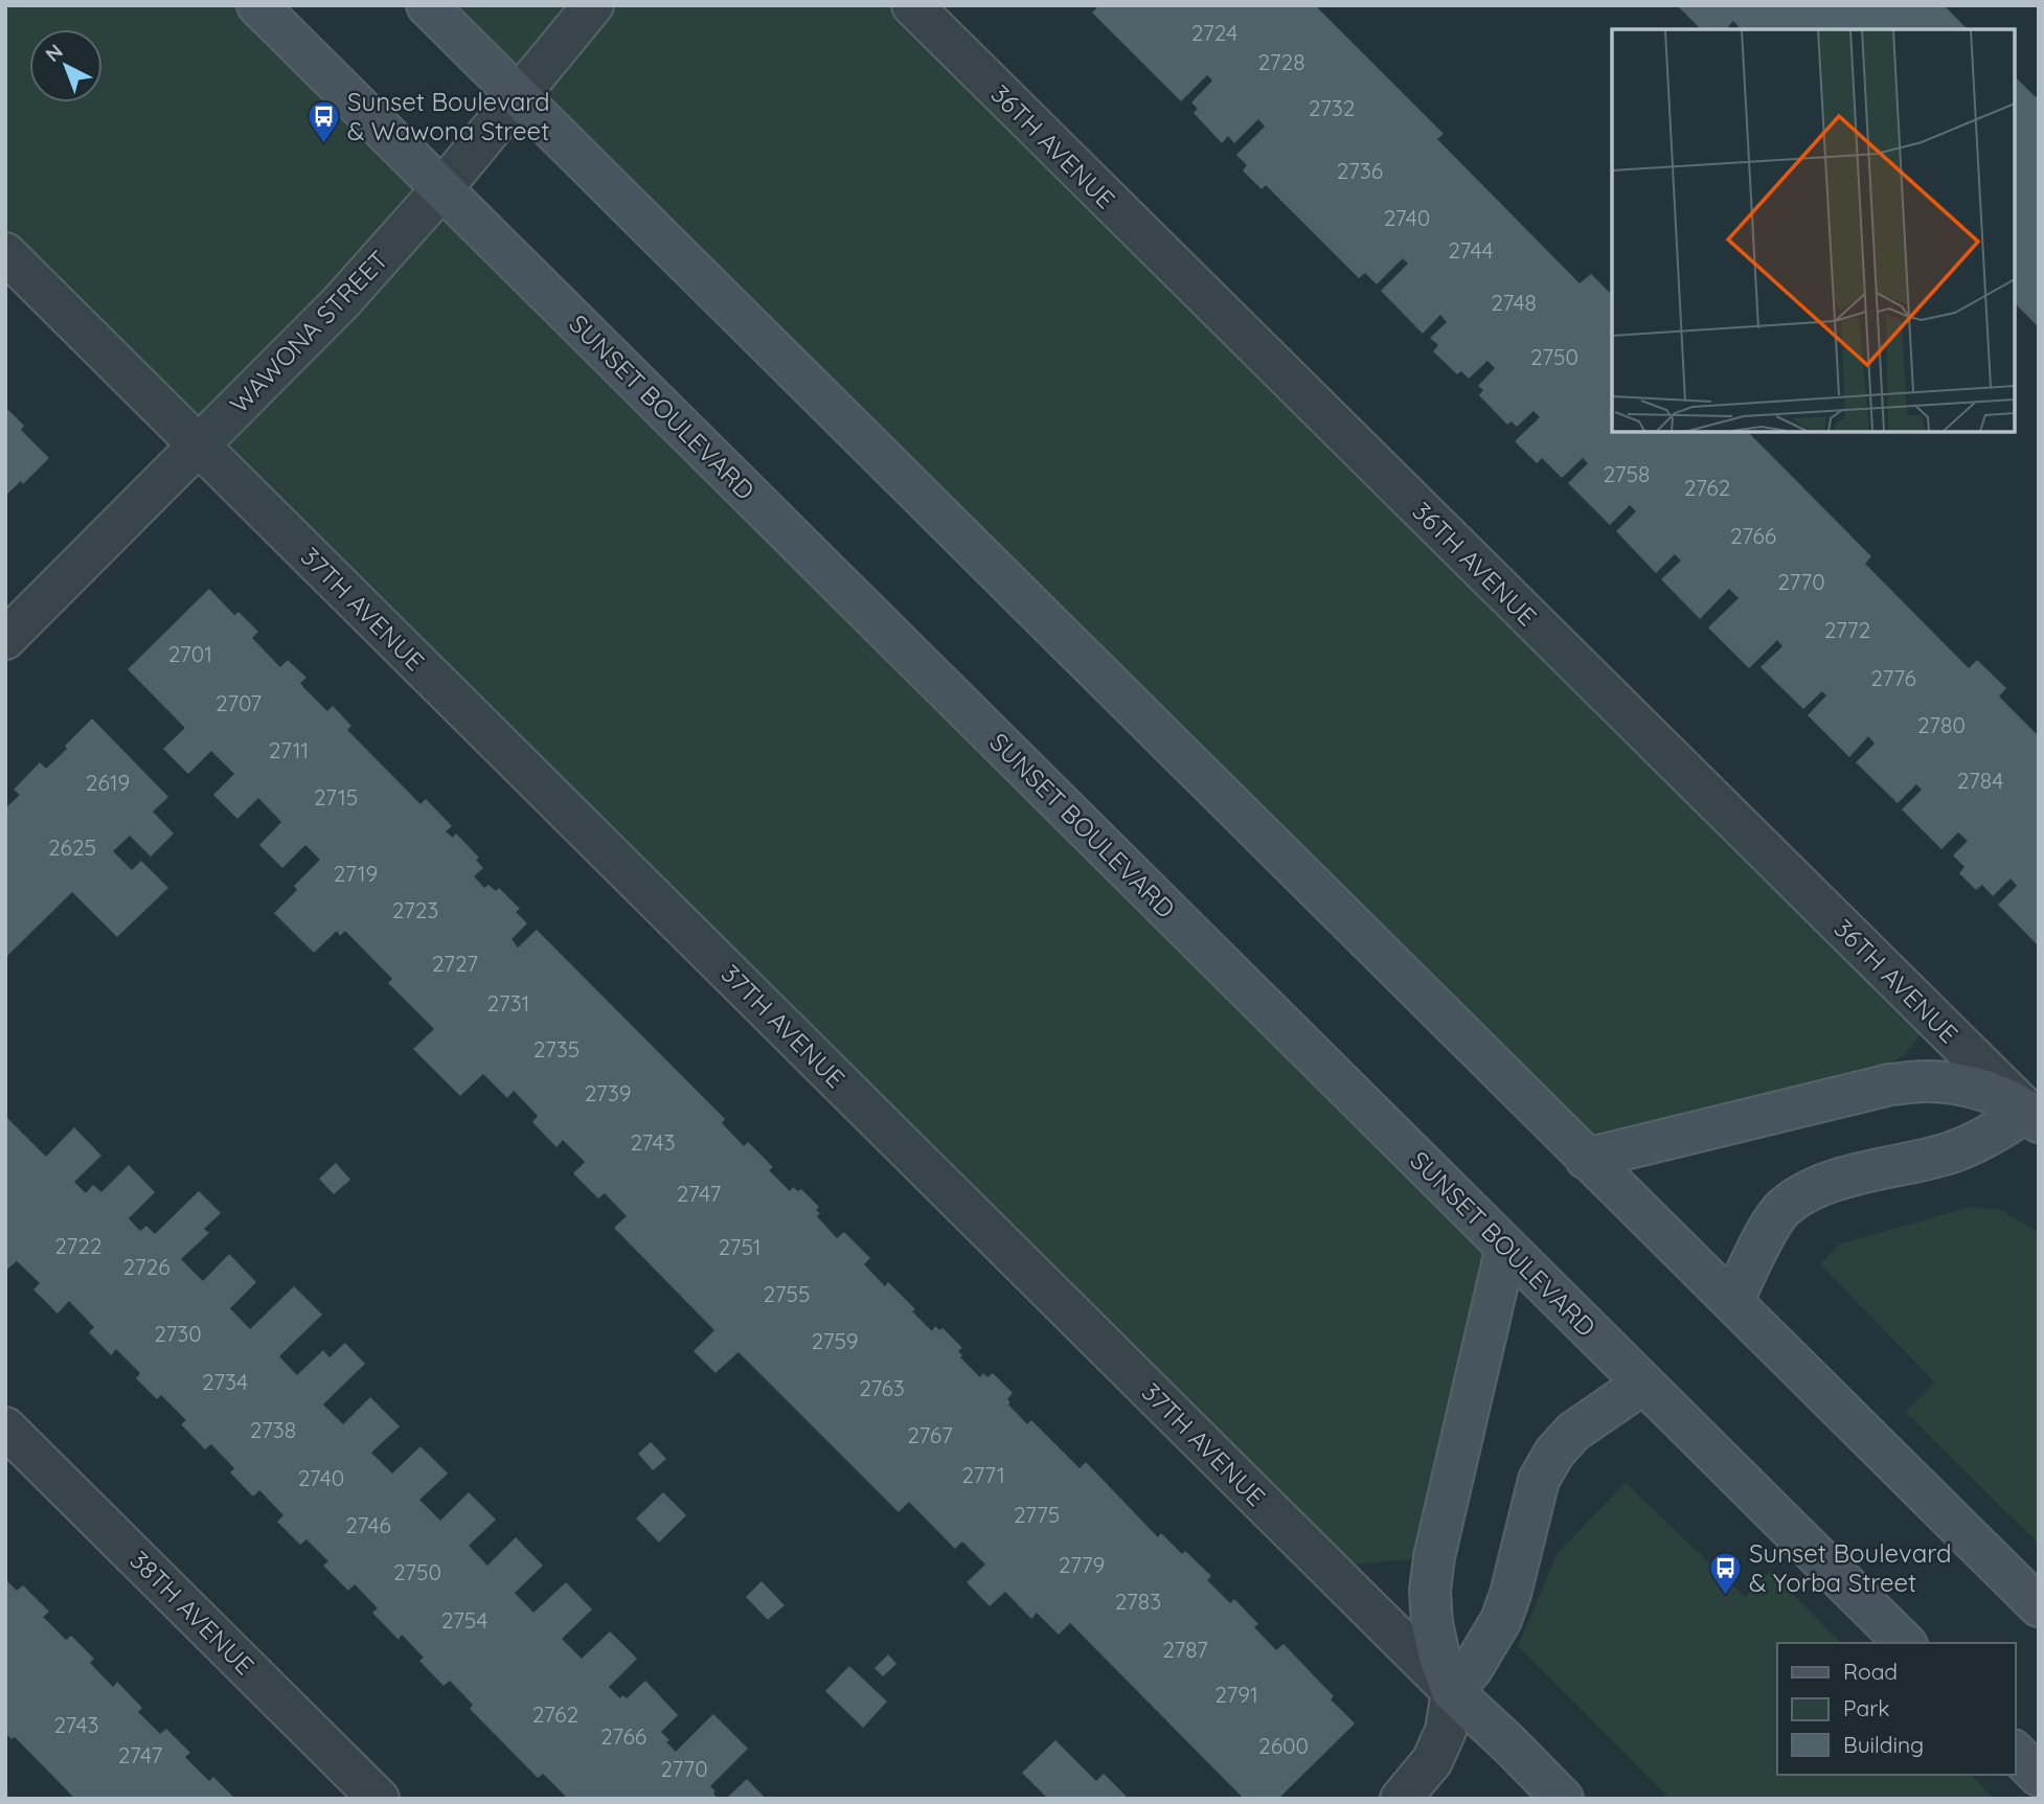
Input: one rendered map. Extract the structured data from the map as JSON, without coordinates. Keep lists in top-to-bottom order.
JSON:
{
  "streets": {
    "main road": ["SUNSET BOULEVARD", "37TH AVENUE"],
    "street": ["36TH AVENUE", "WAWONA STREET", "38TH AVENUE"]
  },
  "crossings": [
    ["WAWONA STREET", "SUNSET BOULEVARD"],
    ["WAWONA STREET", "37TH AVENUE"]
  ],
  "places": {
    "bus stop": ["Sunset Boulevard & Wawona Street", "Sunset Boulevard & Yorba Street"]
  },
  "house_numbers": [
    "2724",
    "2728",
    "2732",
    "2736",
    "2740",
    "2744",
    "2748",
    "2750",
    "2758",
    "2762",
    "2766",
    "2770",
    "2772",
    "2701",
    "2776",
    "2707",
    "2780",
    "2711",
    "2784",
    "2619",
    "2715",
    "2625",
    "2719",
    "2723",
    "2727",
    "2731",
    "2735",
    "2739",
    "2743",
    "2747",
    "2722",
    "2751",
    "2726",
    "2755",
    "2730",
    "2759",
    "2734",
    "2763",
    "2738",
    "2767",
    "2771",
    "2740",
    "2775",
    "2746",
    "2779",
    "2750",
    "2783",
    "2754",
    "2787",
    "2791",
    "2762",
    "2743",
    "2766",
    "2600",
    "2747",
    "2770"
  ],
  "legend": ["Road", "Park", "Building"],
  "north": "top left"
}
